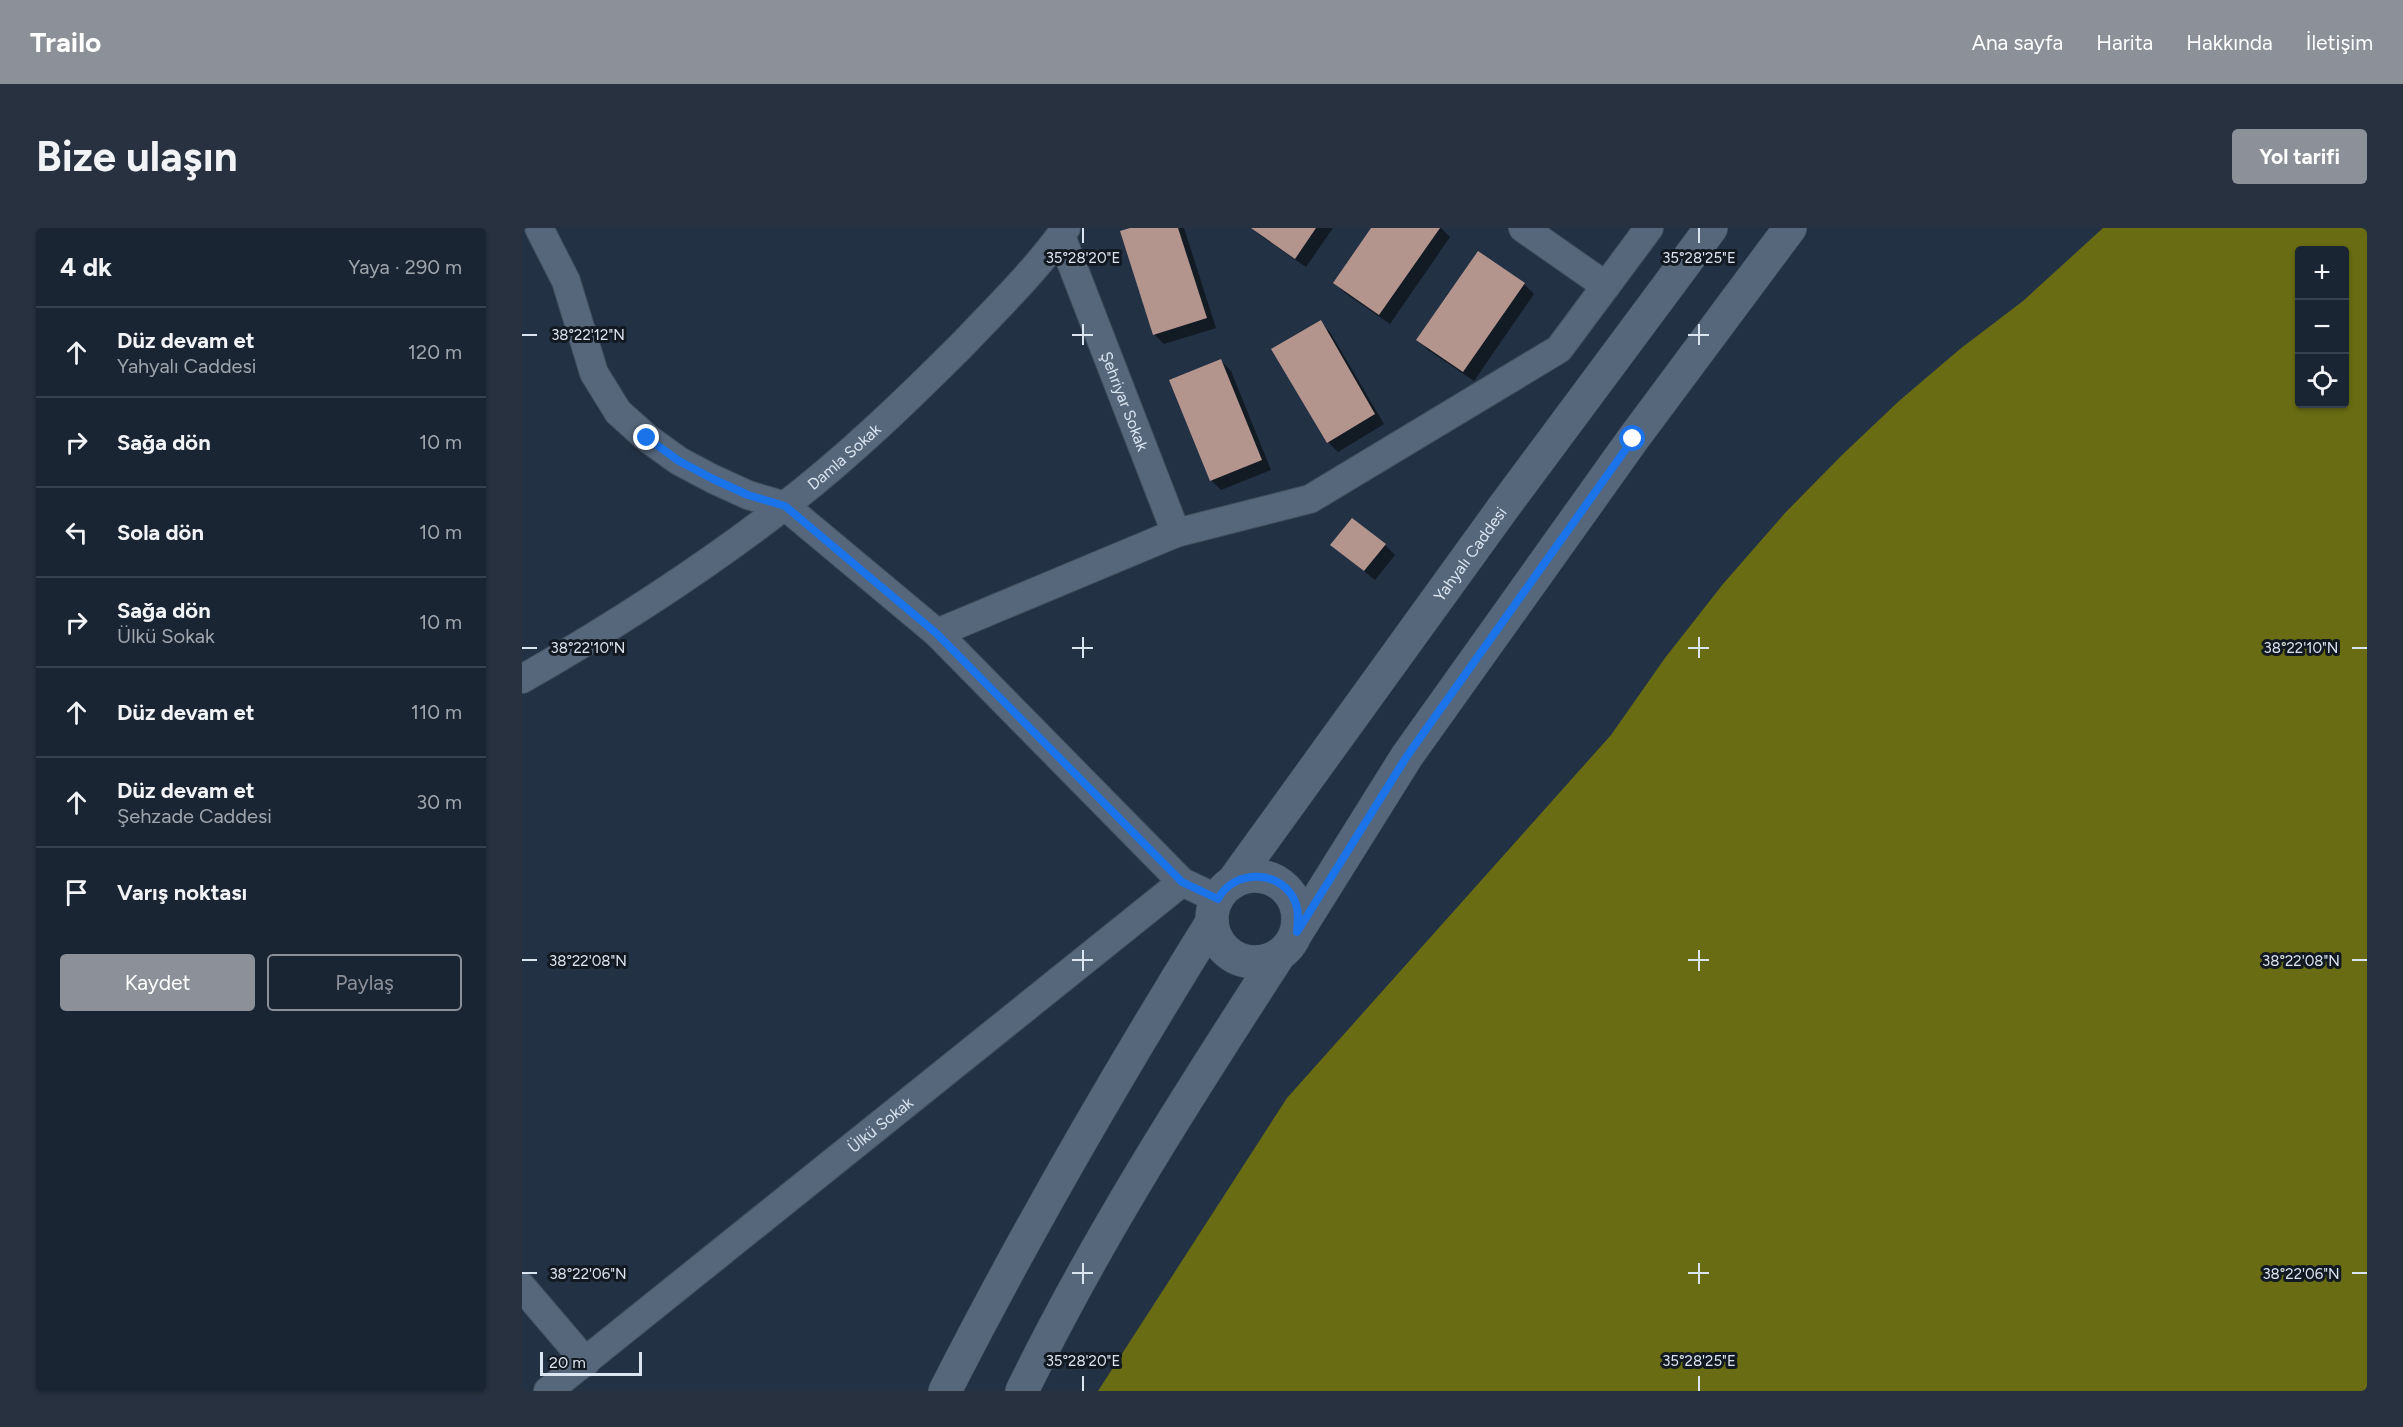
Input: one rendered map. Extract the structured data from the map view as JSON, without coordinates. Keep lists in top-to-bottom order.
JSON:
{
  "streets": {
    "main road": ["Yahyalı Caddesi"],
    "street": ["Şehriyar Sokak", "Damla Sokak", "Ülkü Sokak"]
  },
  "crossings": [
    ["Şehriyar Sokak", "Damla Sokak"]
  ],
  "scale_bar": "20 m",
  "page": {
    "header": "Trailo",
    "nav": [
      "Ana sayfa",
      "Harita",
      "Hakkında",
      "İletişim"
    ],
    "buttons": [
      "Yol tarifi",
      ["Kaydet", "Paylaş"]
    ],
    "title": "Bize ulaşın",
    "heading": ["4 dk", "Yaya · 290 m"],
    "map_buttons": ["+", "−"],
    "list": [
      ["Düz devam et", "Yahyalı Caddesi", "120 m"],
      ["Sağa dön", "10 m"],
      ["Sola dön", "10 m"],
      ["Sağa dön", "Ülkü Sokak", "10 m"],
      ["Düz devam et", "110 m"],
      ["Düz devam et", "Şehzade Caddesi", "30 m"],
      "Varış noktası"
    ],
    "scale": "20 m"
  },
  "coordinates": [
    "35°28'20\"E",
    "35°28'25\"E",
    "38°22'12\"N",
    "38°22'10\"N",
    "38°22'08\"N",
    "38°22'06\"N"
  ]
}
